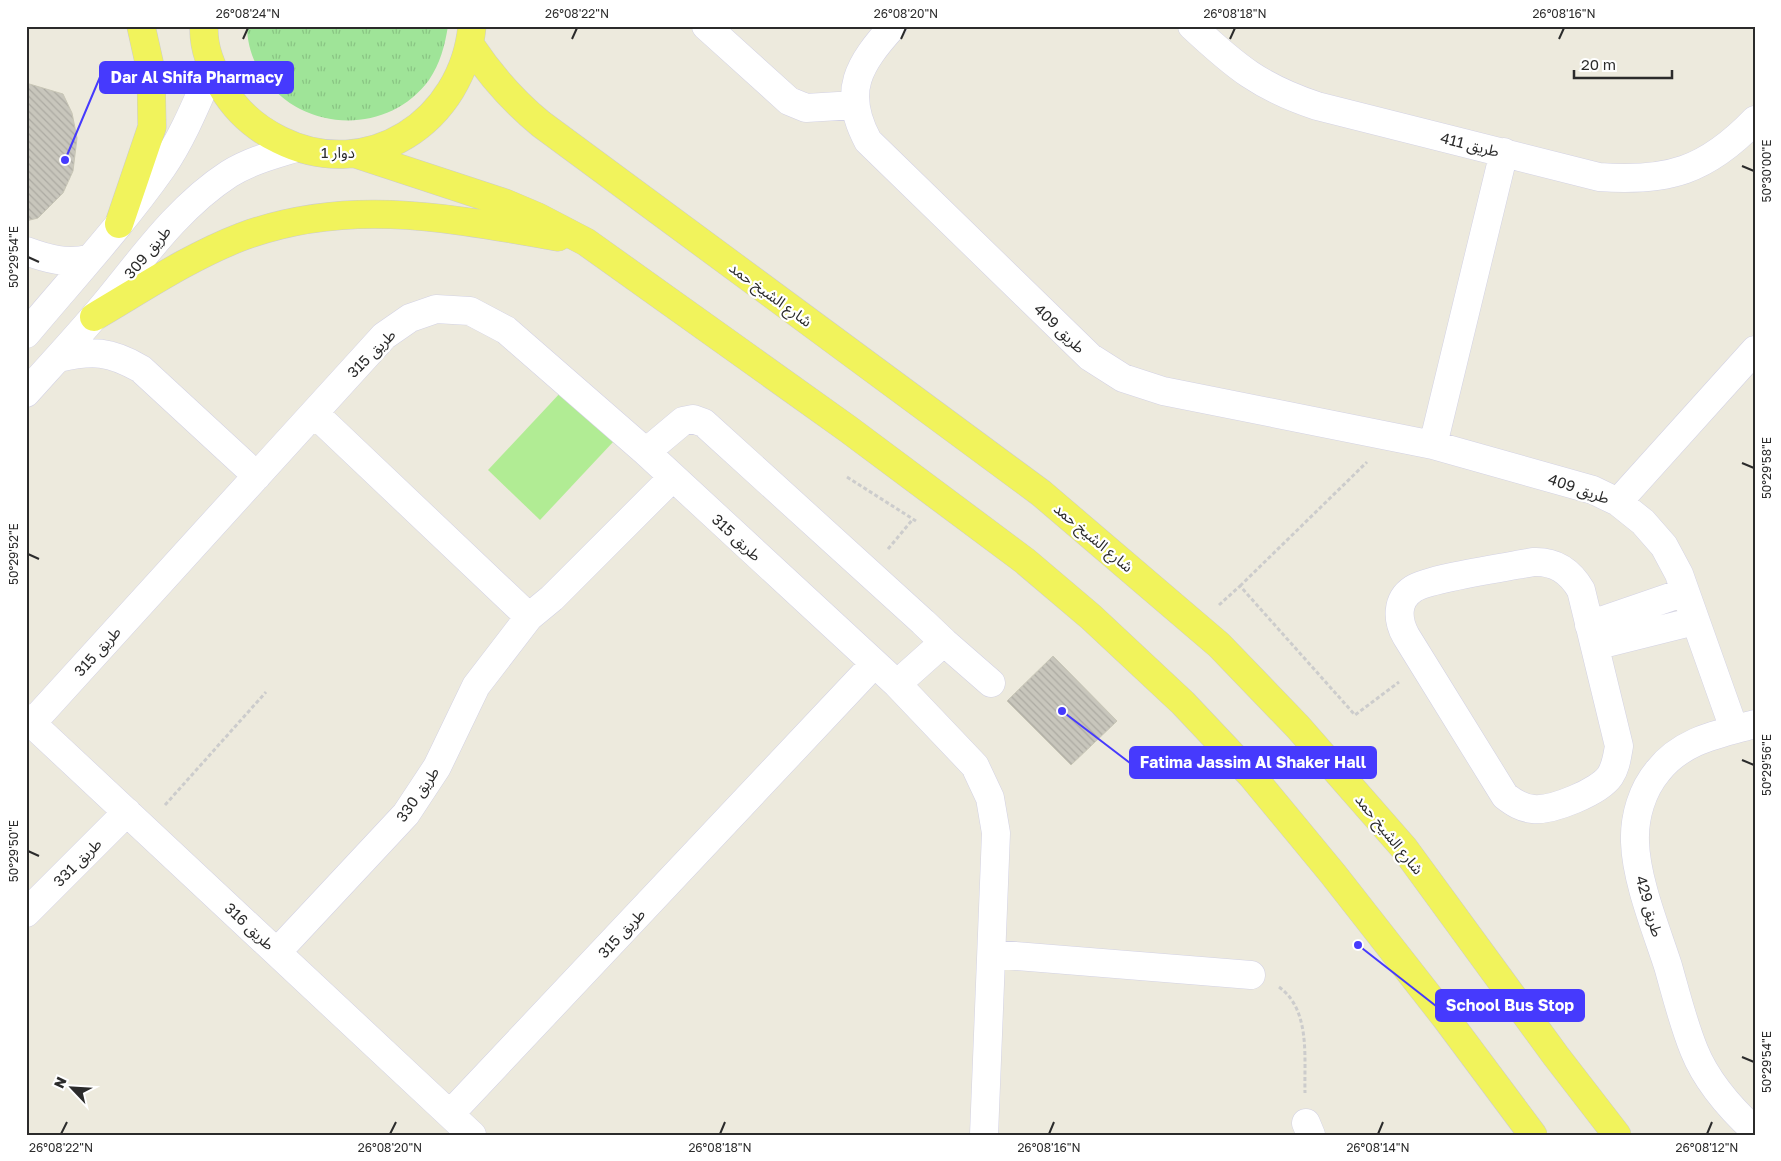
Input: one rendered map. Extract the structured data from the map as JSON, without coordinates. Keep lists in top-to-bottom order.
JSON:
{
  "streets": {
    "main road": ["دوار 1", "شارع الشيخ حمد"],
    "street": [
      "طريق 411",
      "طريق 309",
      "طريق 409",
      "طريق 315",
      "طريق 330",
      "طريق 331",
      "طريق 429",
      "طريق 316"
    ]
  },
  "crossings": [
    ["دوار 1", "طريق 309"],
    ["دوار 1", "شارع الشيخ حمد"],
    ["طريق 409", "طريق 429"],
    ["طريق 315", "طريق 330"],
    ["طريق 315", "طريق 316"],
    ["طريق 330", "طريق 316"],
    ["طريق 331", "طريق 316"]
  ],
  "places": ["Dar Al Shifa Pharmacy", "Fatima Jassim Al Shaker Hall", "School Bus Stop"],
  "scale_bar": "20 m",
  "north": "top left",
  "coordinates": [
    "26°08'24\"N",
    "26°08'22\"N",
    "26°08'20\"N",
    "26°08'18\"N",
    "26°08'16\"N",
    "50°30'00\"E",
    "50°29'54\"E",
    "50°29'58\"E",
    "50°29'52\"E",
    "50°29'56\"E",
    "50°29'50\"E",
    "26°08'14\"N",
    "26°08'12\"N"
  ]
}
